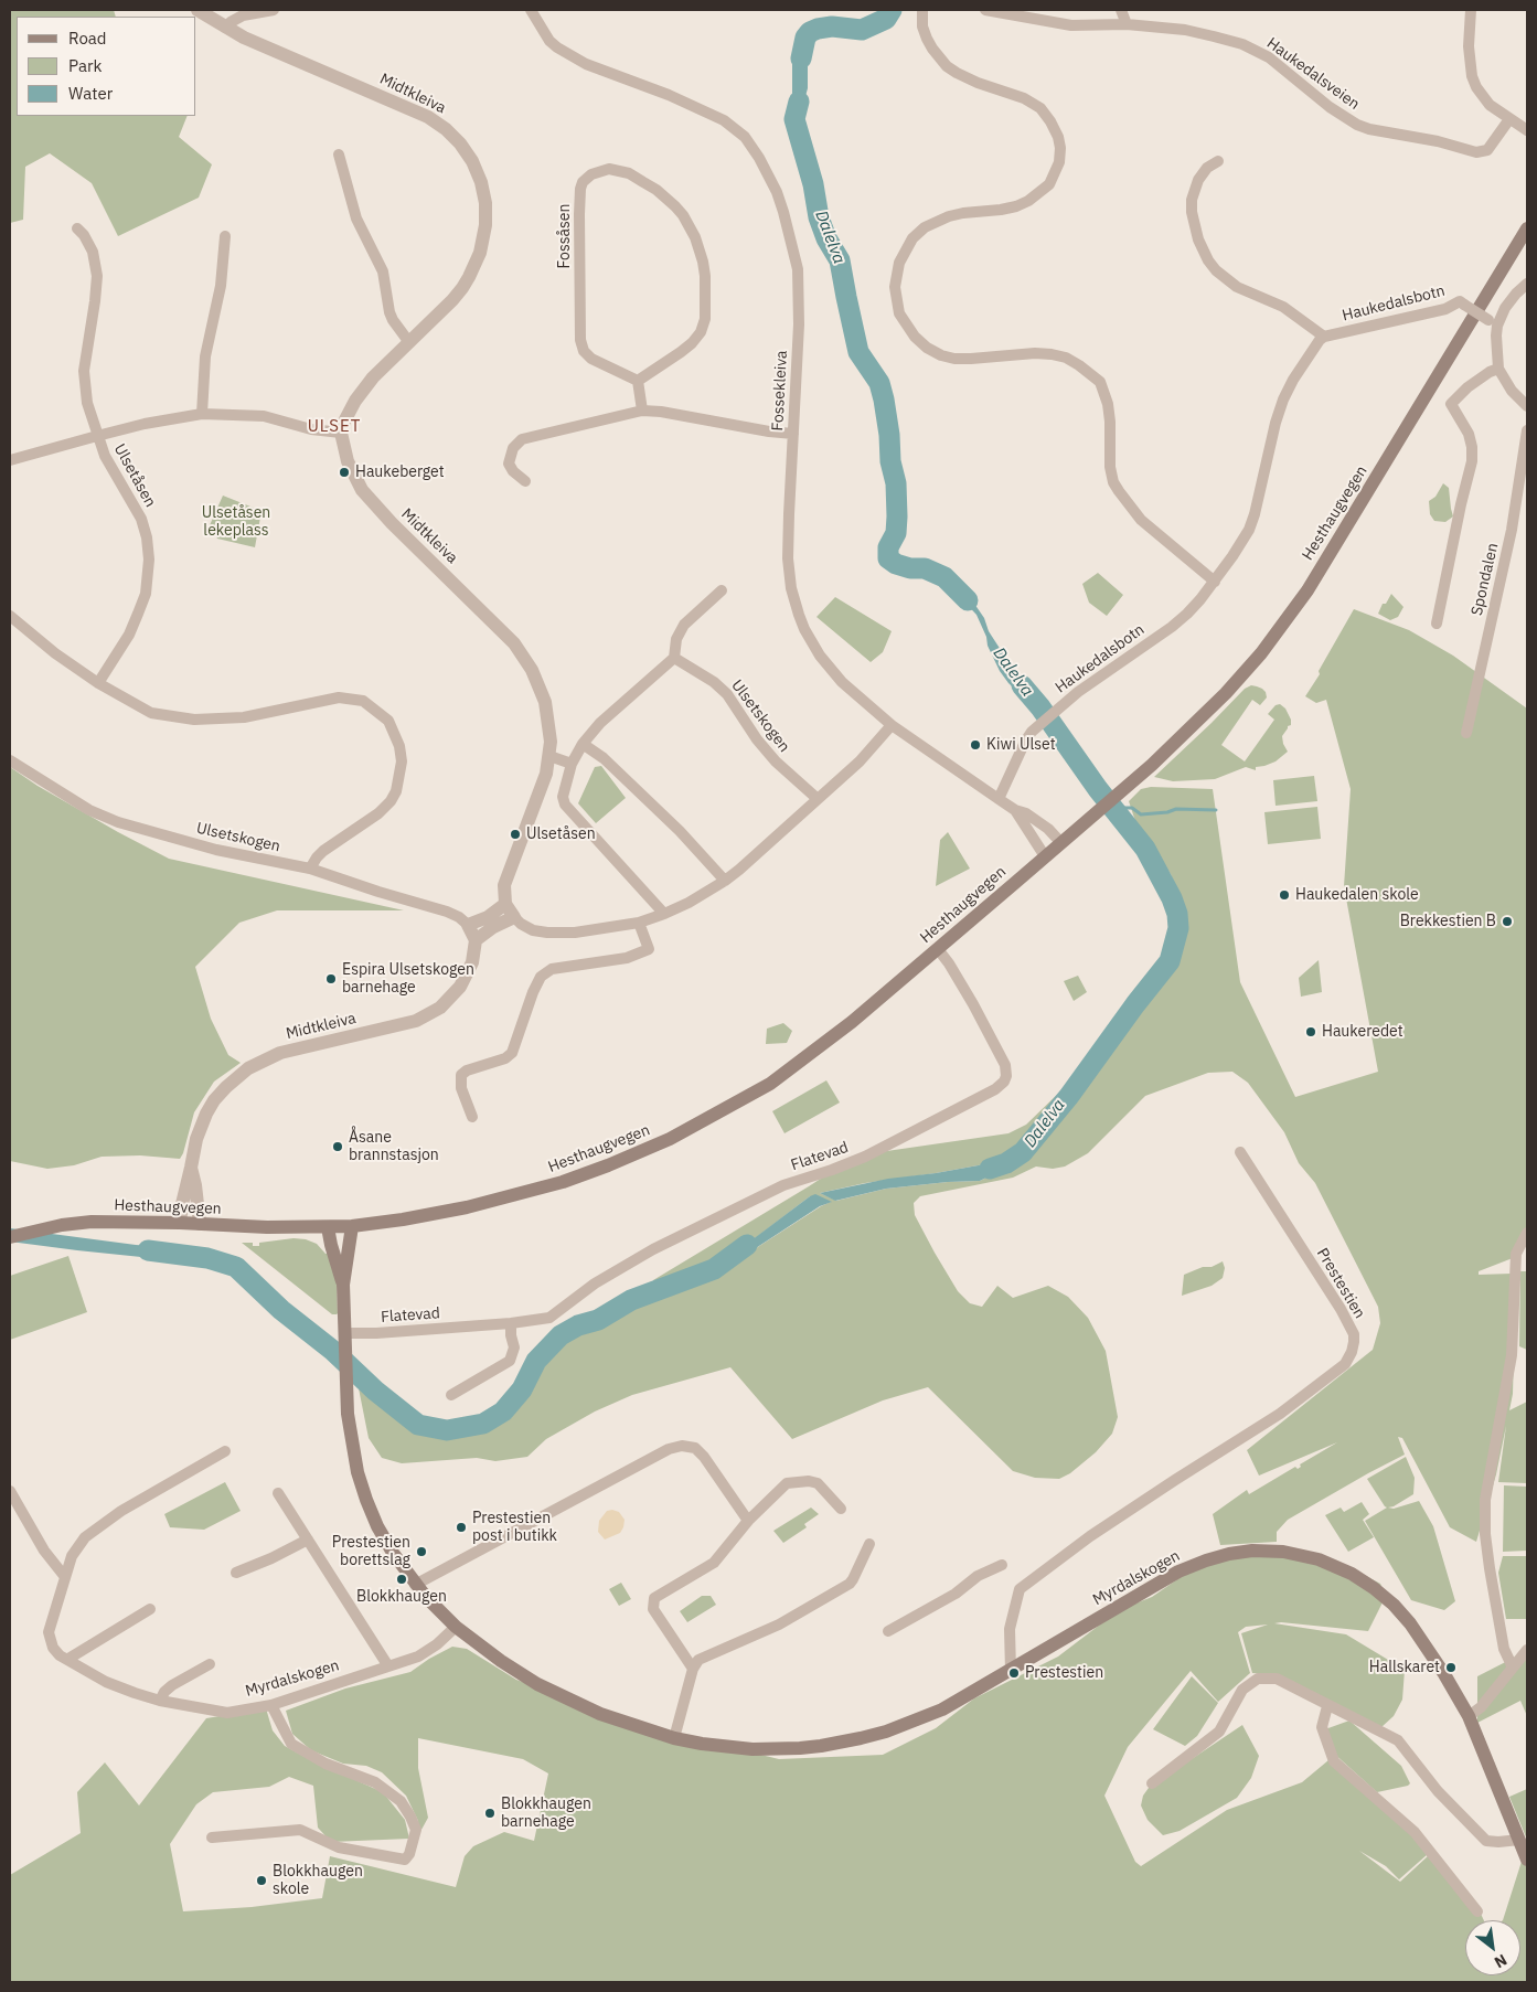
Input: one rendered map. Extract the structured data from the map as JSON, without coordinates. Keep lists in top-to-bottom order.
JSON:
{
  "streets": {
    "main road": ["Hesthaugvegen", "Myrdalskogen"],
    "street": [
      "Haukedalsveien",
      "Midtkleiva",
      "Fossåsen",
      "Haukedalsbotn",
      "Fossekleiva",
      "Ulsetåsen",
      "Spondalen",
      "Ulsetskogen",
      "Flatevad",
      "Prestestien"
    ]
  },
  "crossings": [
    ["Midtkleiva", "Hesthaugvegen"],
    ["Haukedalsbotn", "Fossekleiva"],
    ["Fossekleiva", "Hesthaugvegen"],
    ["Hesthaugvegen", "Flatevad"],
    ["Flatevad", "Myrdalskogen"],
    ["Prestestien", "Myrdalskogen"]
  ],
  "districts": ["ULSET"],
  "water": ["Dalelva"],
  "parks": ["Ulsetåsen lekeplass"],
  "places": [
    "Haukeberget",
    "Kiwi Ulset",
    "Ulsetåsen",
    "Haukedalen skole",
    "Brekkestien B",
    "Espira Ulsetskogen barnehage",
    "Haukeredet",
    "Åsane brannstasjon",
    "Prestestien post i butikk",
    "Prestestien borettslag",
    "Blokkhaugen",
    "Hallskaret",
    "Prestestien",
    "Blokkhaugen barnehage",
    "Blokkhaugen skole"
  ],
  "legend": ["Road", "Park", "Water"],
  "north": "bottom right"
}
